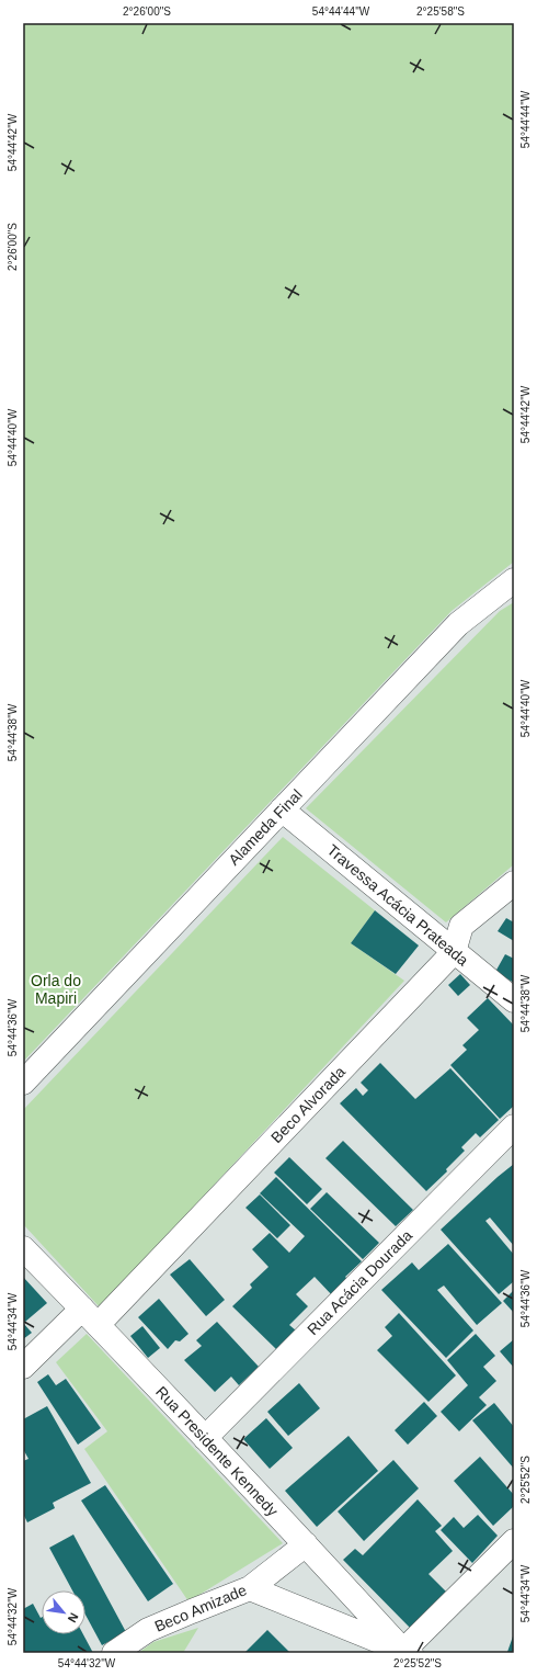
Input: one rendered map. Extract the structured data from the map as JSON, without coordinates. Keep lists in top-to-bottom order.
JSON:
{
  "streets": {
    "street": [
      "Alameda Final",
      "Travessa Acácia Prateada",
      "Beco Alvorada",
      "Rua Acácia Dourada",
      "Rua Presidente Kennedy",
      "Beco Amizade"
    ]
  },
  "crossings": [
    ["Alameda Final", "Travessa Acácia Prateada"],
    ["Travessa Acácia Prateada", "Beco Alvorada"],
    ["Beco Alvorada", "Rua Presidente Kennedy"],
    ["Rua Acácia Dourada", "Rua Presidente Kennedy"],
    ["Rua Presidente Kennedy", "Beco Amizade"]
  ],
  "parks": ["Orla do Mapiri"],
  "north": "bottom right",
  "coordinates": [
    "2°26'00\"S",
    "54°44'44\"W",
    "2°25'58\"S",
    "54°44'42\"W",
    "54°44'40\"W",
    "54°44'38\"W",
    "54°44'36\"W",
    "54°44'34\"W",
    "2°25'52\"S",
    "54°44'32\"W"
  ]
}
